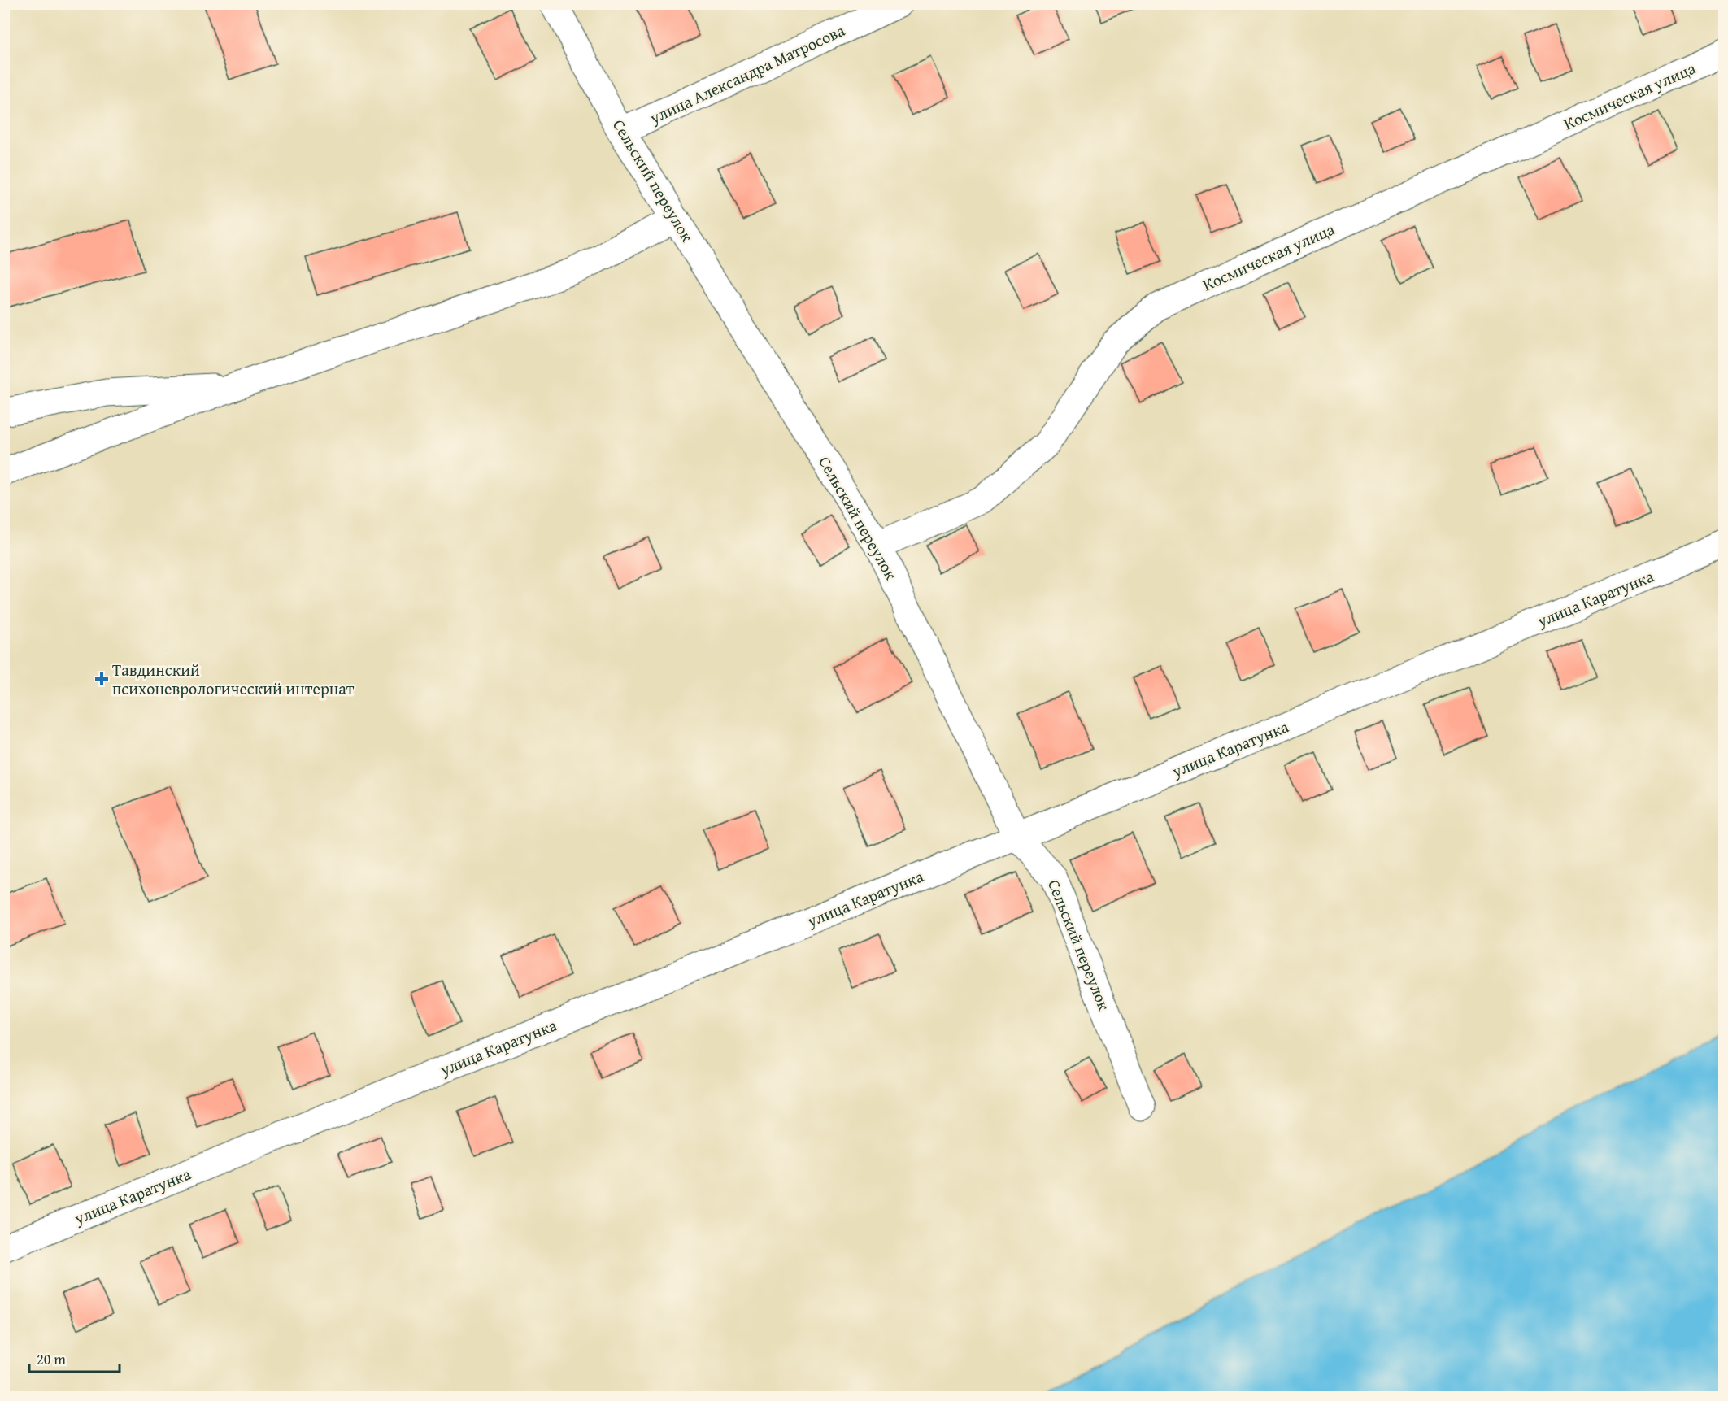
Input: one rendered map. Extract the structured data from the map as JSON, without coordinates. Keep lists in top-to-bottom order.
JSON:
{
  "streets": {
    "street": [
      "улица Александра Матросова",
      "Космическая улица",
      "Сельский переулок",
      "улица Каратунка"
    ]
  },
  "crossings": [
    ["улица Александра Матросова", "Сельский переулок"],
    ["Космическая улица", "Сельский переулок"],
    ["Сельский переулок", "улица Каратунка"]
  ],
  "places": {
    "health": ["Тавдинский психоневрологический интернат"]
  },
  "scale_bar": "20 m"
}
